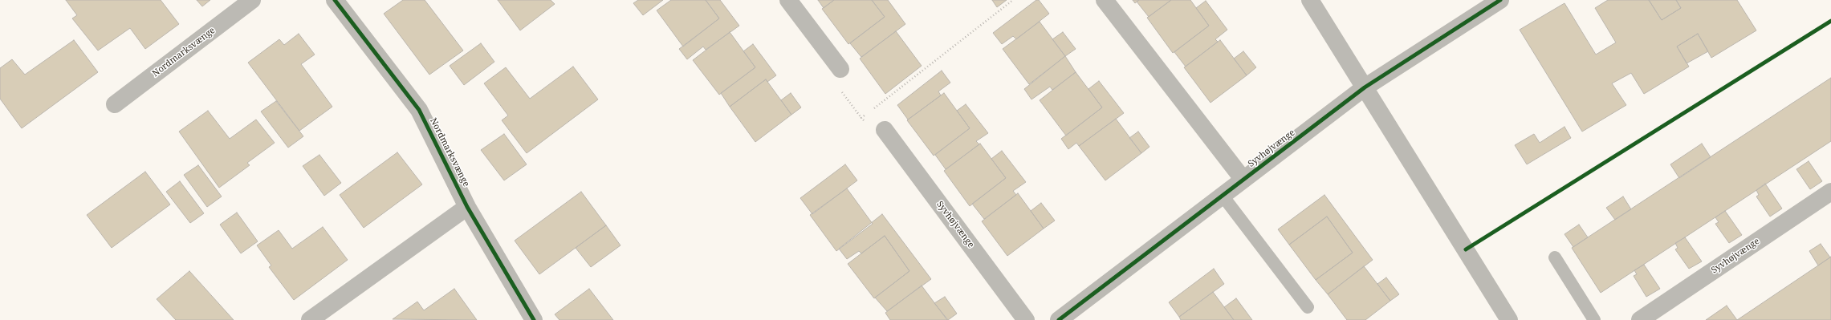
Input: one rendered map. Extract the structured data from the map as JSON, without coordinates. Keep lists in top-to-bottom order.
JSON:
{
  "streets": {
    "street": ["Nordmarksvænge", "Syvhøjvænge"]
  }
}
